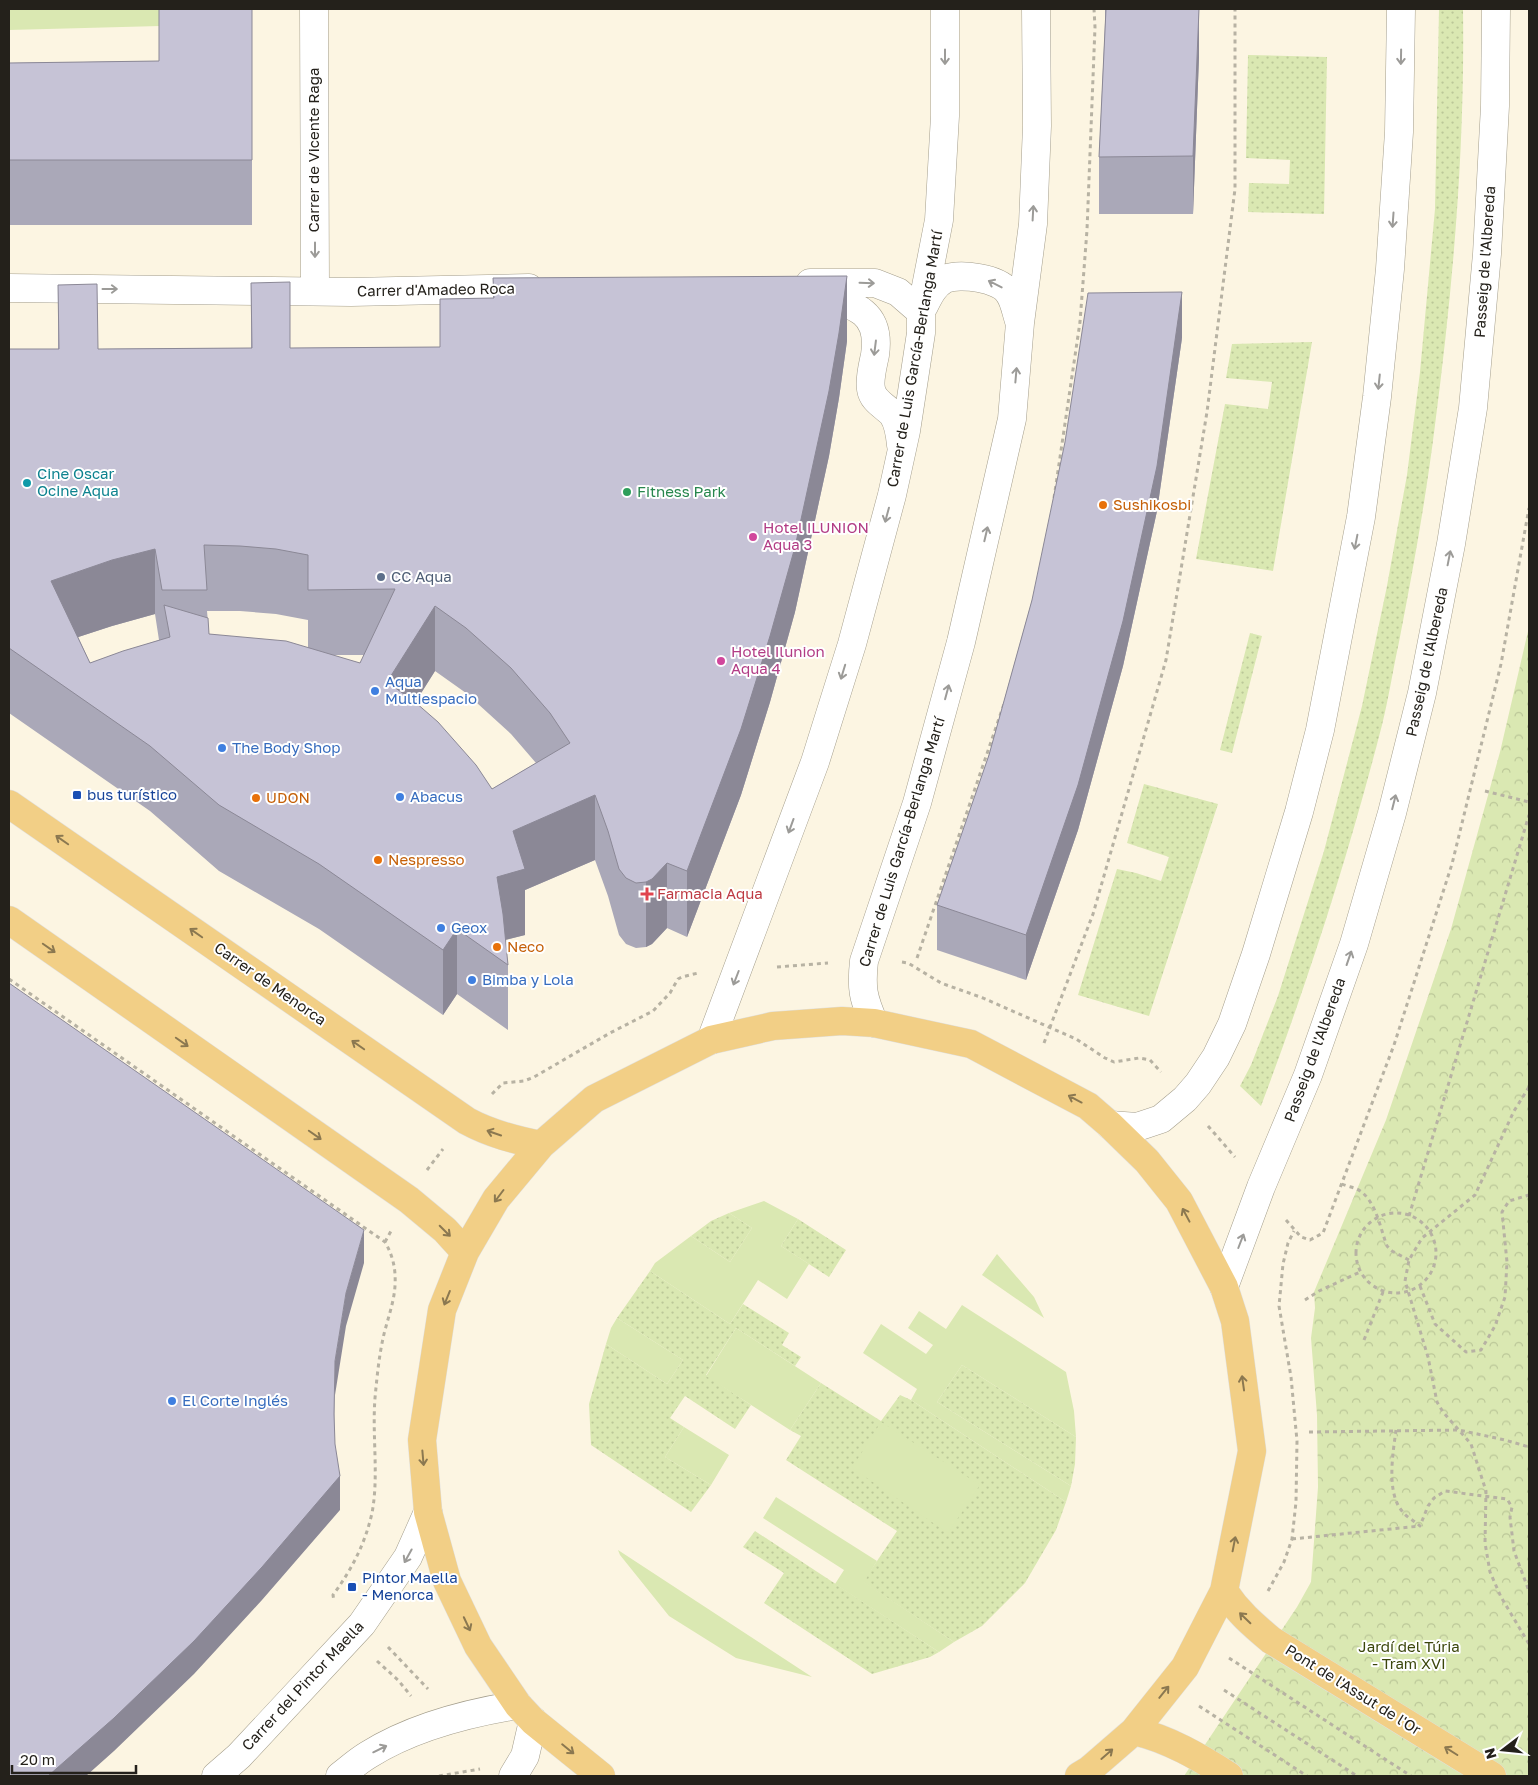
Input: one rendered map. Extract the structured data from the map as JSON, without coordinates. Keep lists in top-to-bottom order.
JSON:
{
  "streets": {
    "main road": ["Carrer de Menorca", "Pont de l'Assut de l'Or"],
    "street": [
      "Carrer de Vicente Raga",
      "Passeig de l'Albereda",
      "Carrer d'Amadeo Roca",
      "Carrer de Luis García-Berlanga Martí",
      "Carrer del Pintor Maella"
    ]
  },
  "crossings": [
    ["Carrer de Vicente Raga", "Carrer d'Amadeo Roca"]
  ],
  "one_way": ["Carrer de Vicente Raga", "Carrer d'Amadeo Roca", "Carrer del Pintor Maella"],
  "parks": ["Jardí del Túria - Tram XVI"],
  "places": {
    "other": [
      "Cine Oscar Ocine Aqua",
      "Fitness Park",
      "Sushikosbi",
      "Hotel ILUNION Aqua 3",
      "CC Aqua",
      "Hotel Ilunion Aqua 4",
      "Aqua Multiespacio",
      "The Body Shop",
      "Abacus",
      "UDON",
      "Nespresso",
      "Geox",
      "Neco",
      "Bimba y Lola",
      "El Corte Inglés"
    ],
    "transit": ["bus turístico", "Pintor Maella - Menorca"],
    "health": ["Farmacia Aqua"]
  },
  "scale_bar": "20 m",
  "north": "left"
}
